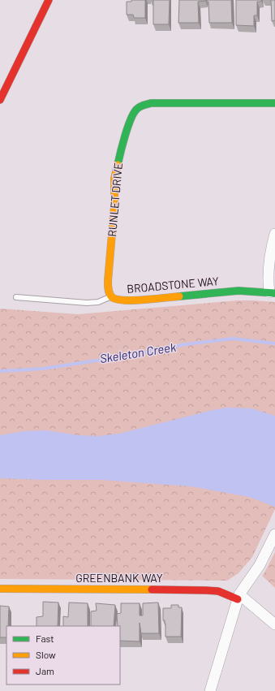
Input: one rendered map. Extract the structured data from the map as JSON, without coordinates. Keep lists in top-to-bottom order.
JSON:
{
  "streets": {
    "street": ["RUNLET DRIVE", "BROADSTONE WAY", "GREENBANK WAY"]
  },
  "crossings": [
    ["RUNLET DRIVE", "BROADSTONE WAY"]
  ],
  "water": ["Skeleton Creek"],
  "legend": ["Fast", "Slow", "Jam"]
}
